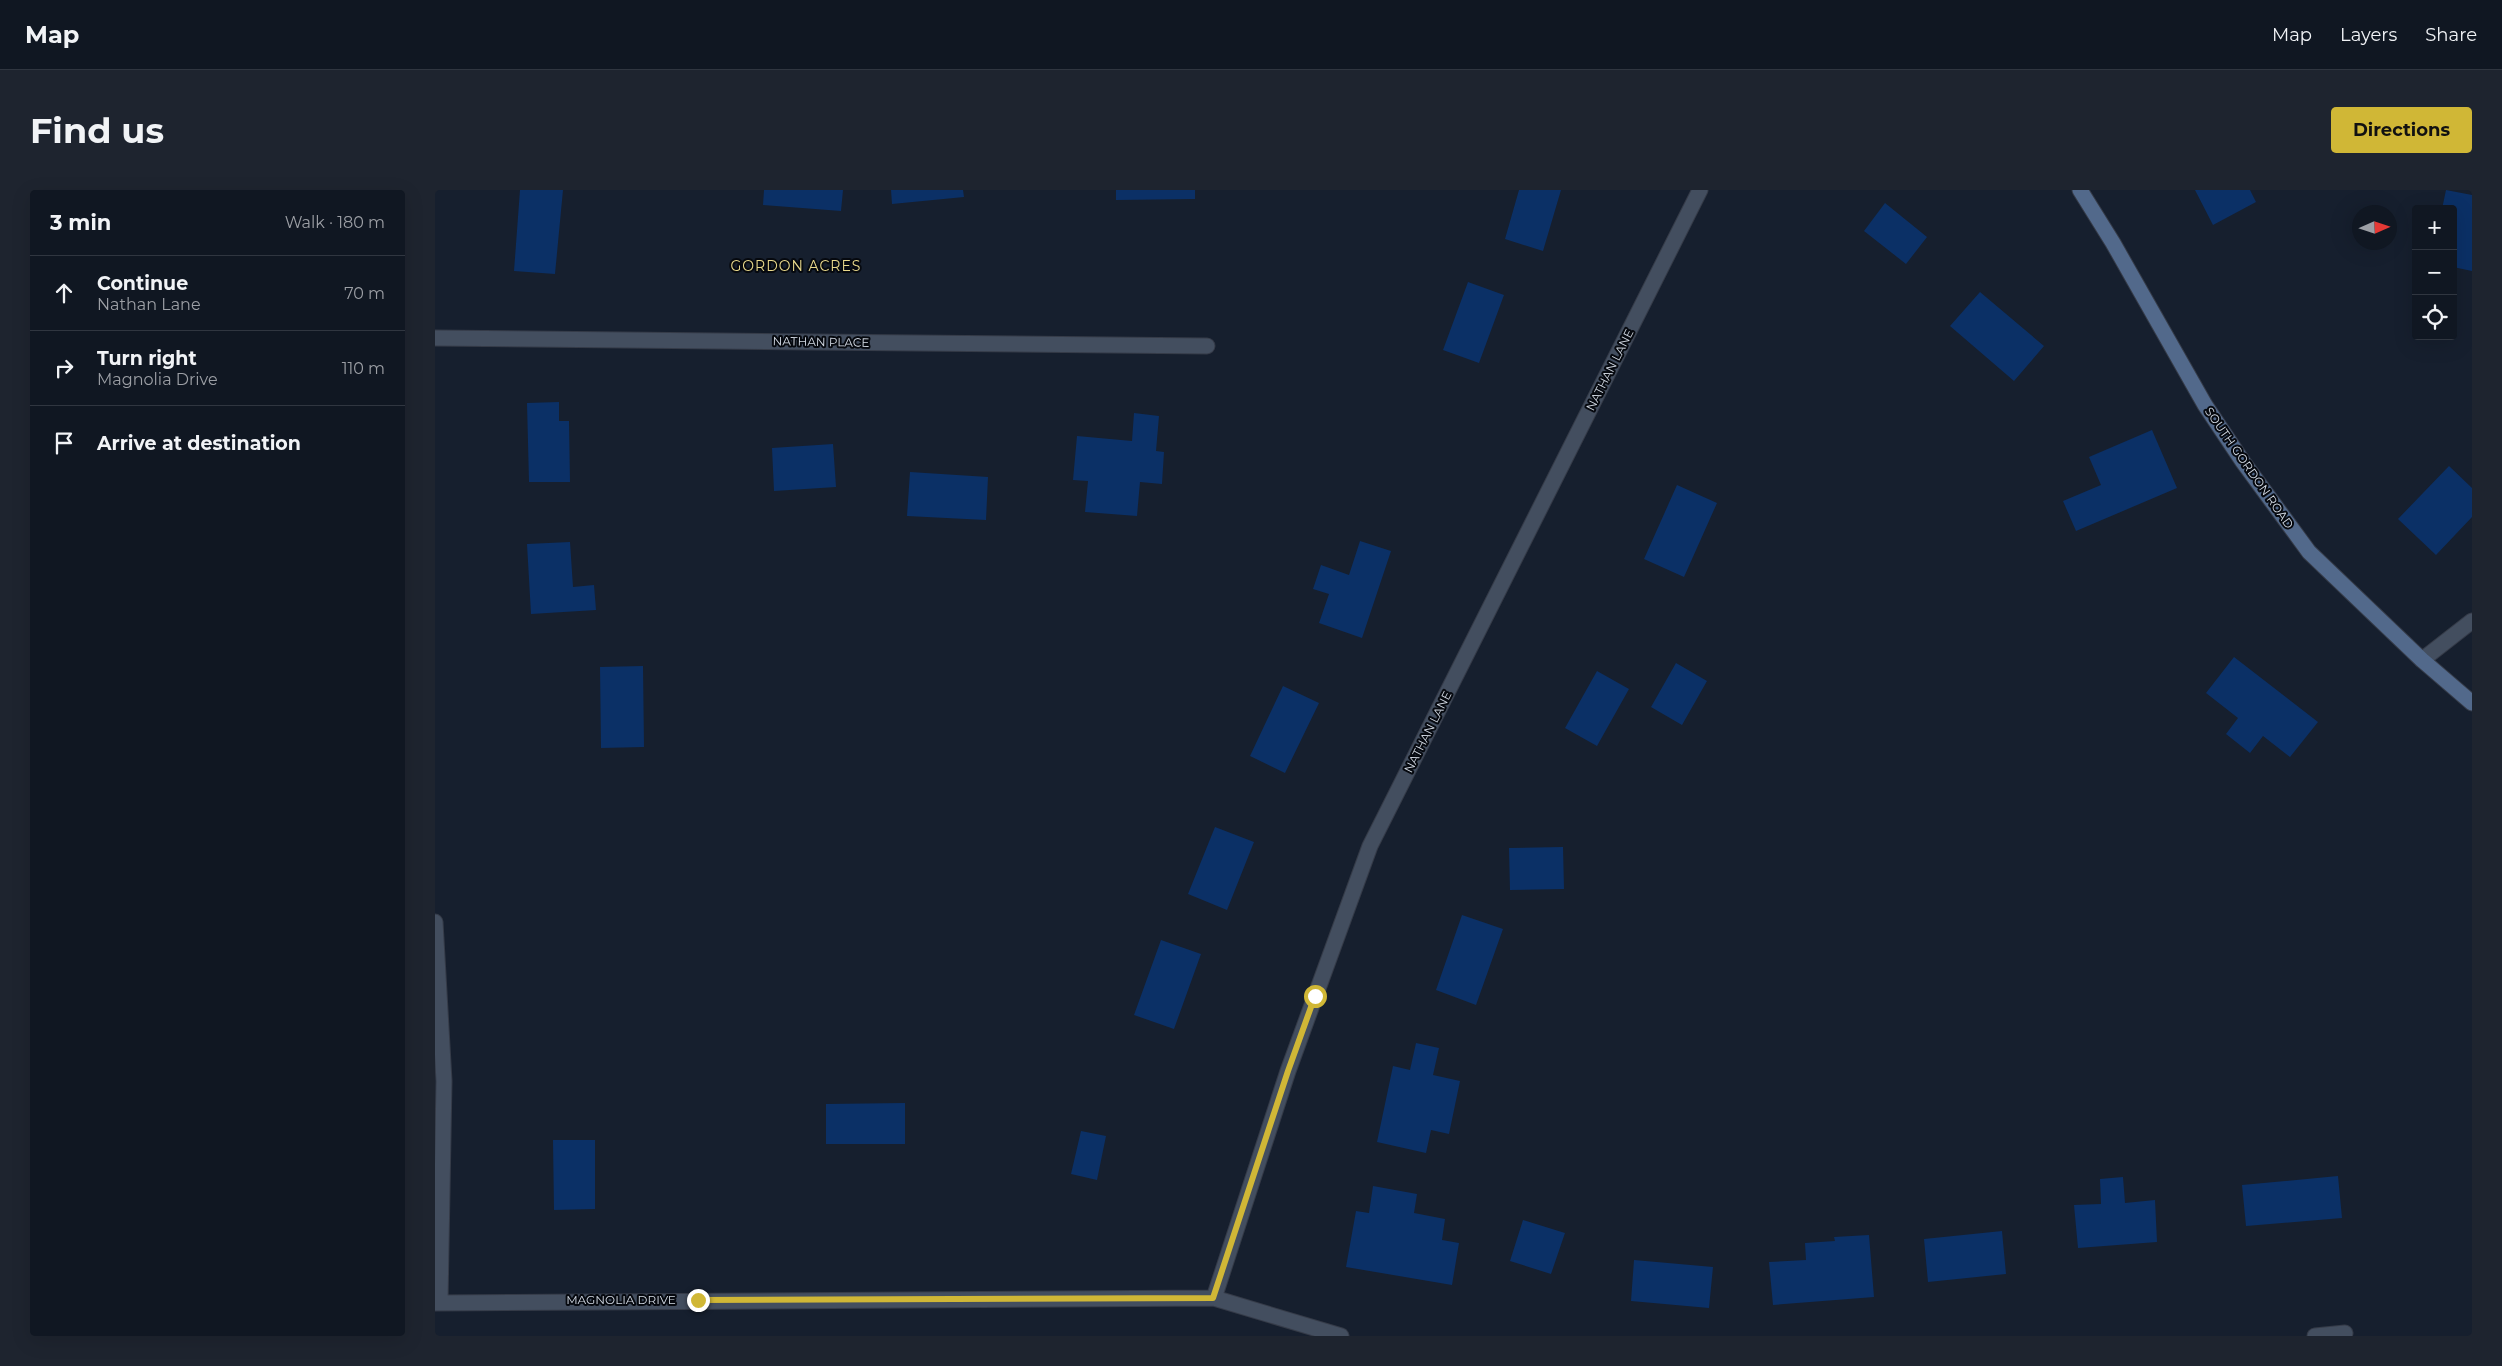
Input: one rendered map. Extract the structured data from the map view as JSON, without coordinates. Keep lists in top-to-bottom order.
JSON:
{
  "streets": {
    "street": [
      "NATHAN PLACE",
      "NATHAN LANE",
      "SOUTH GORDON ROAD",
      "MAGNOLIA DRIVE"
    ]
  },
  "crossings": [
    ["NATHAN LANE", "MAGNOLIA DRIVE"]
  ],
  "districts": ["GORDON ACRES"],
  "north": "right",
  "page": {
    "header": "Map",
    "nav": ["Map", "Layers", "Share"],
    "buttons": "Directions",
    "title": "Find us",
    "heading": ["3 min", "Walk · 180 m"],
    "map_buttons": ["+", "−"],
    "list": [
      ["Continue", "Nathan Lane", "70 m"],
      ["Turn right", "Magnolia Drive", "110 m"],
      "Arrive at destination"
    ]
  }
}
